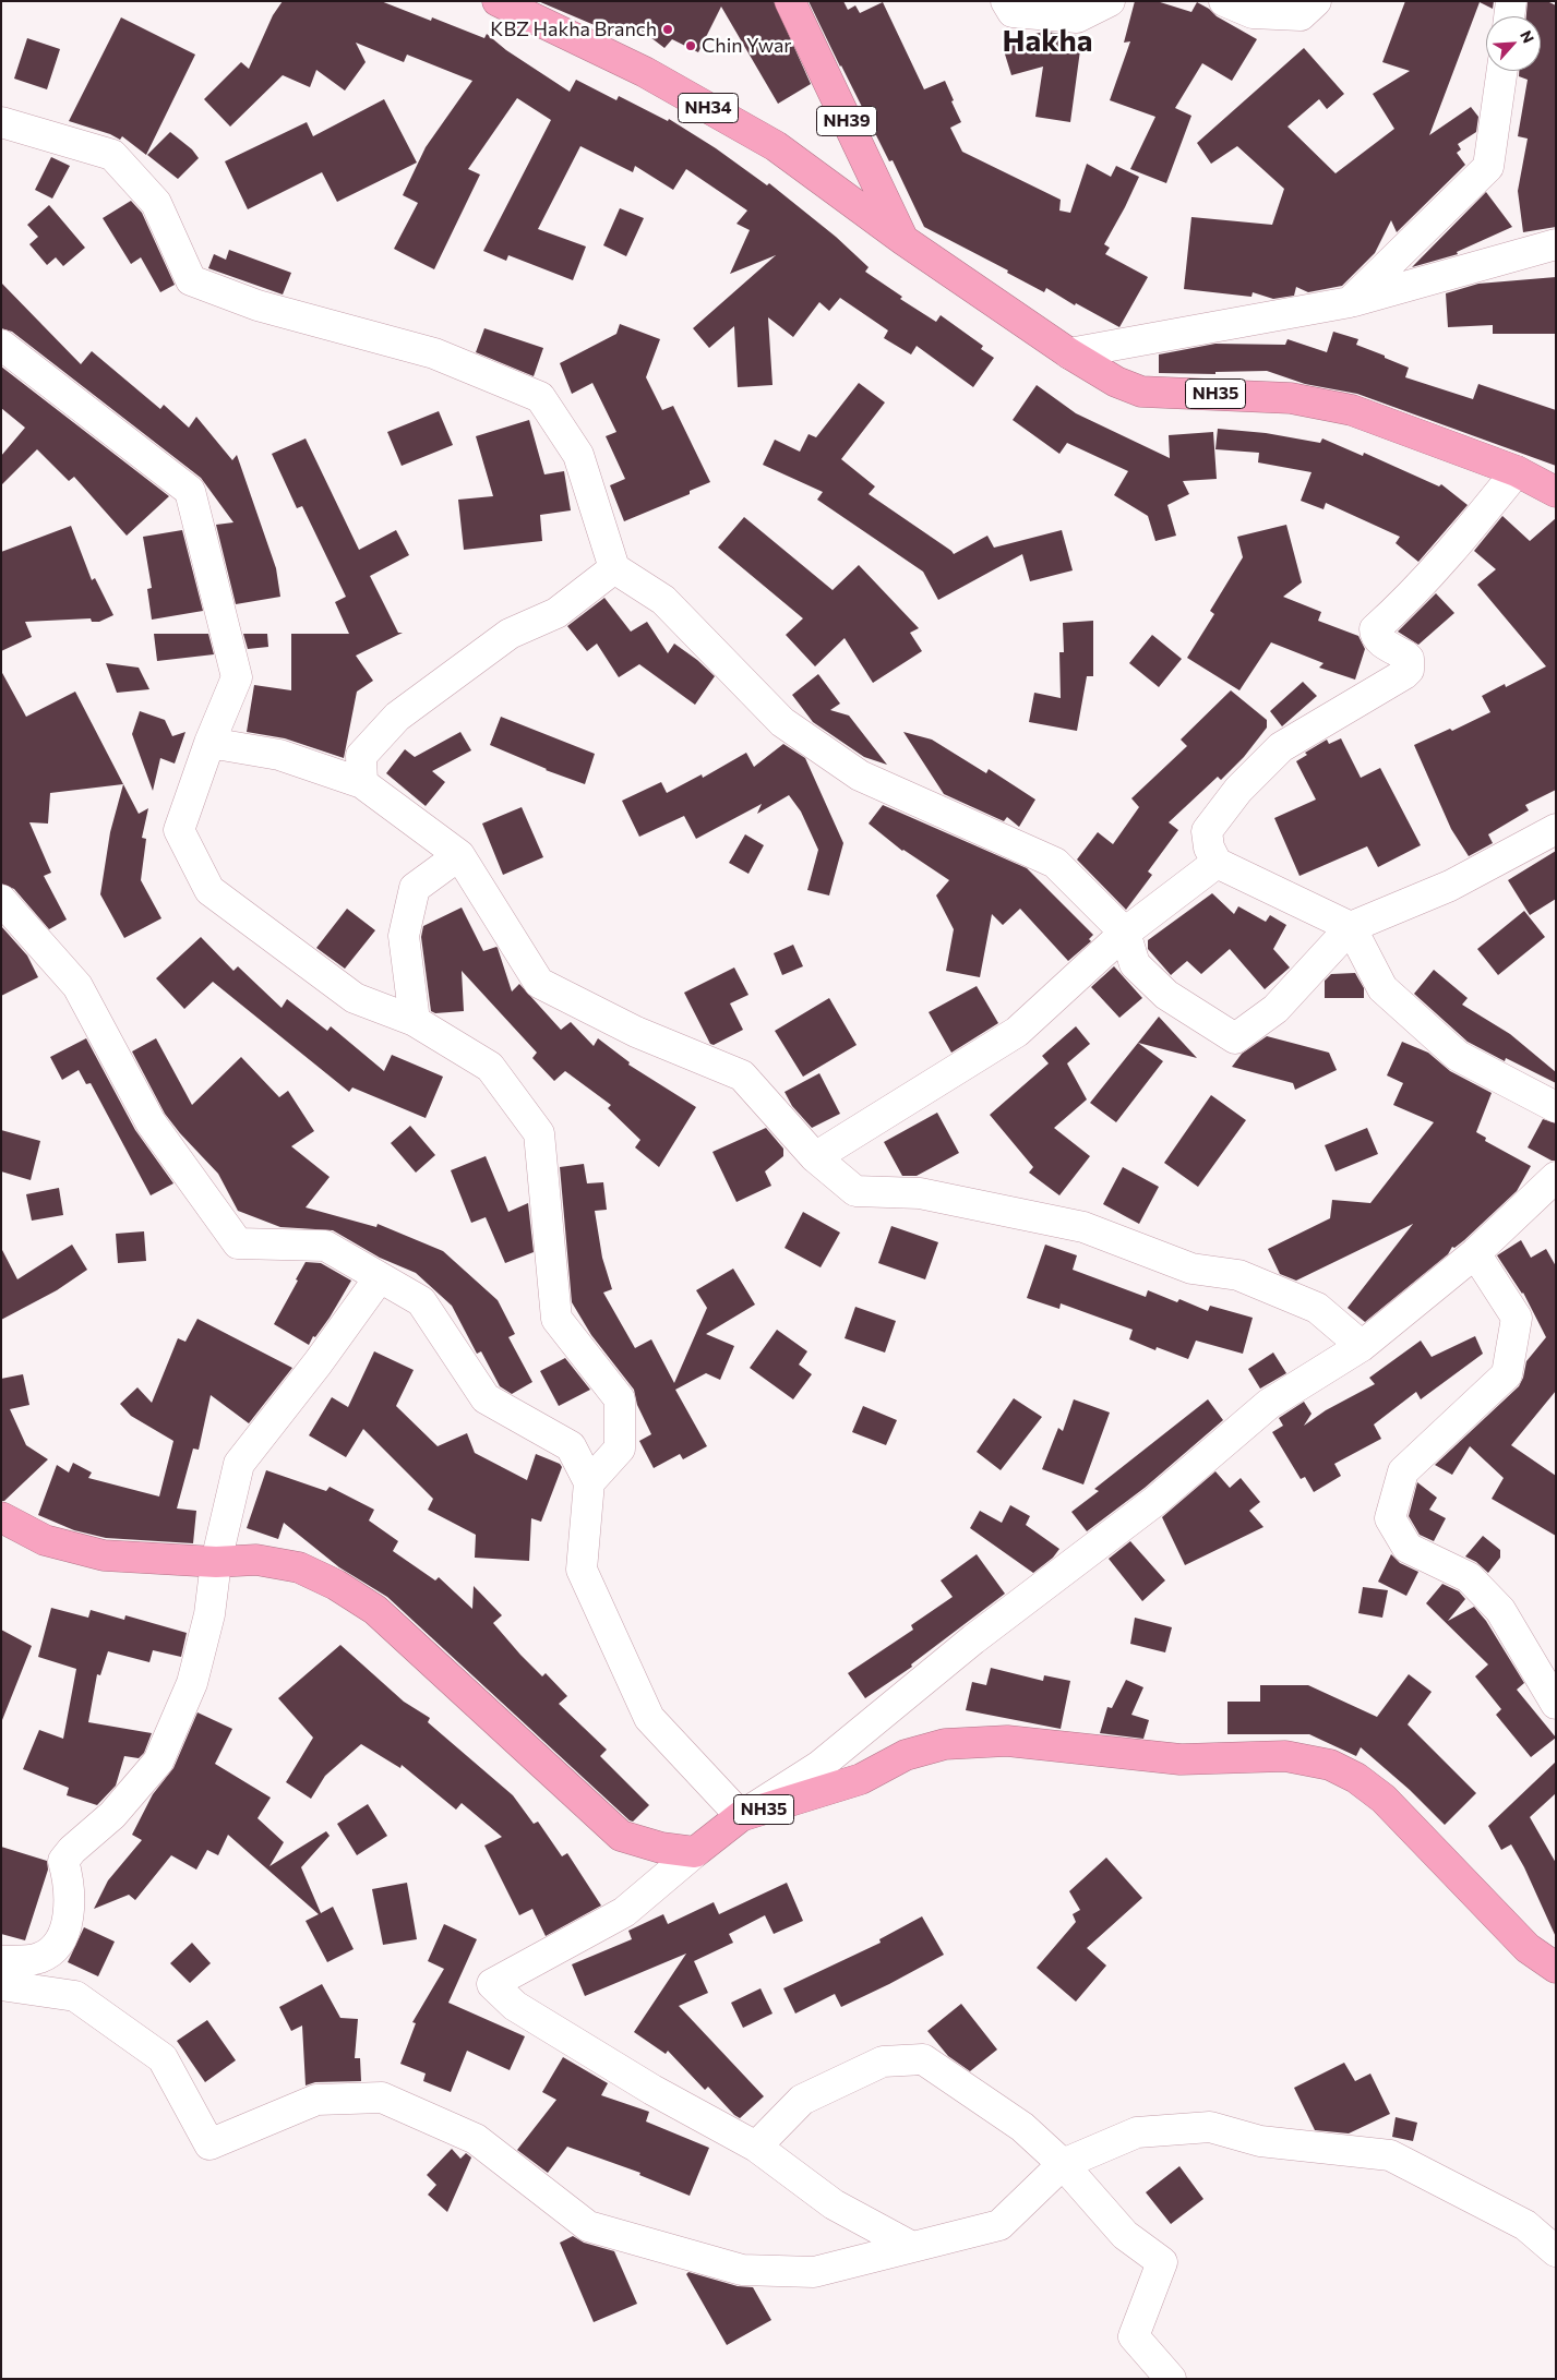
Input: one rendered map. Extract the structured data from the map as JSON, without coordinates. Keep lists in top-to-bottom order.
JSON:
{
  "streets": {
    "highway": ["NH34", "NH39", "NH35"]
  },
  "crossings": [
    ["NH34", "NH39"],
    ["NH34", "NH35"],
    ["NH39", "NH35"]
  ],
  "districts": ["Hakha"],
  "places": ["KBZ Hakha Branch", "Chin Ywar"],
  "north": "top right"
}
